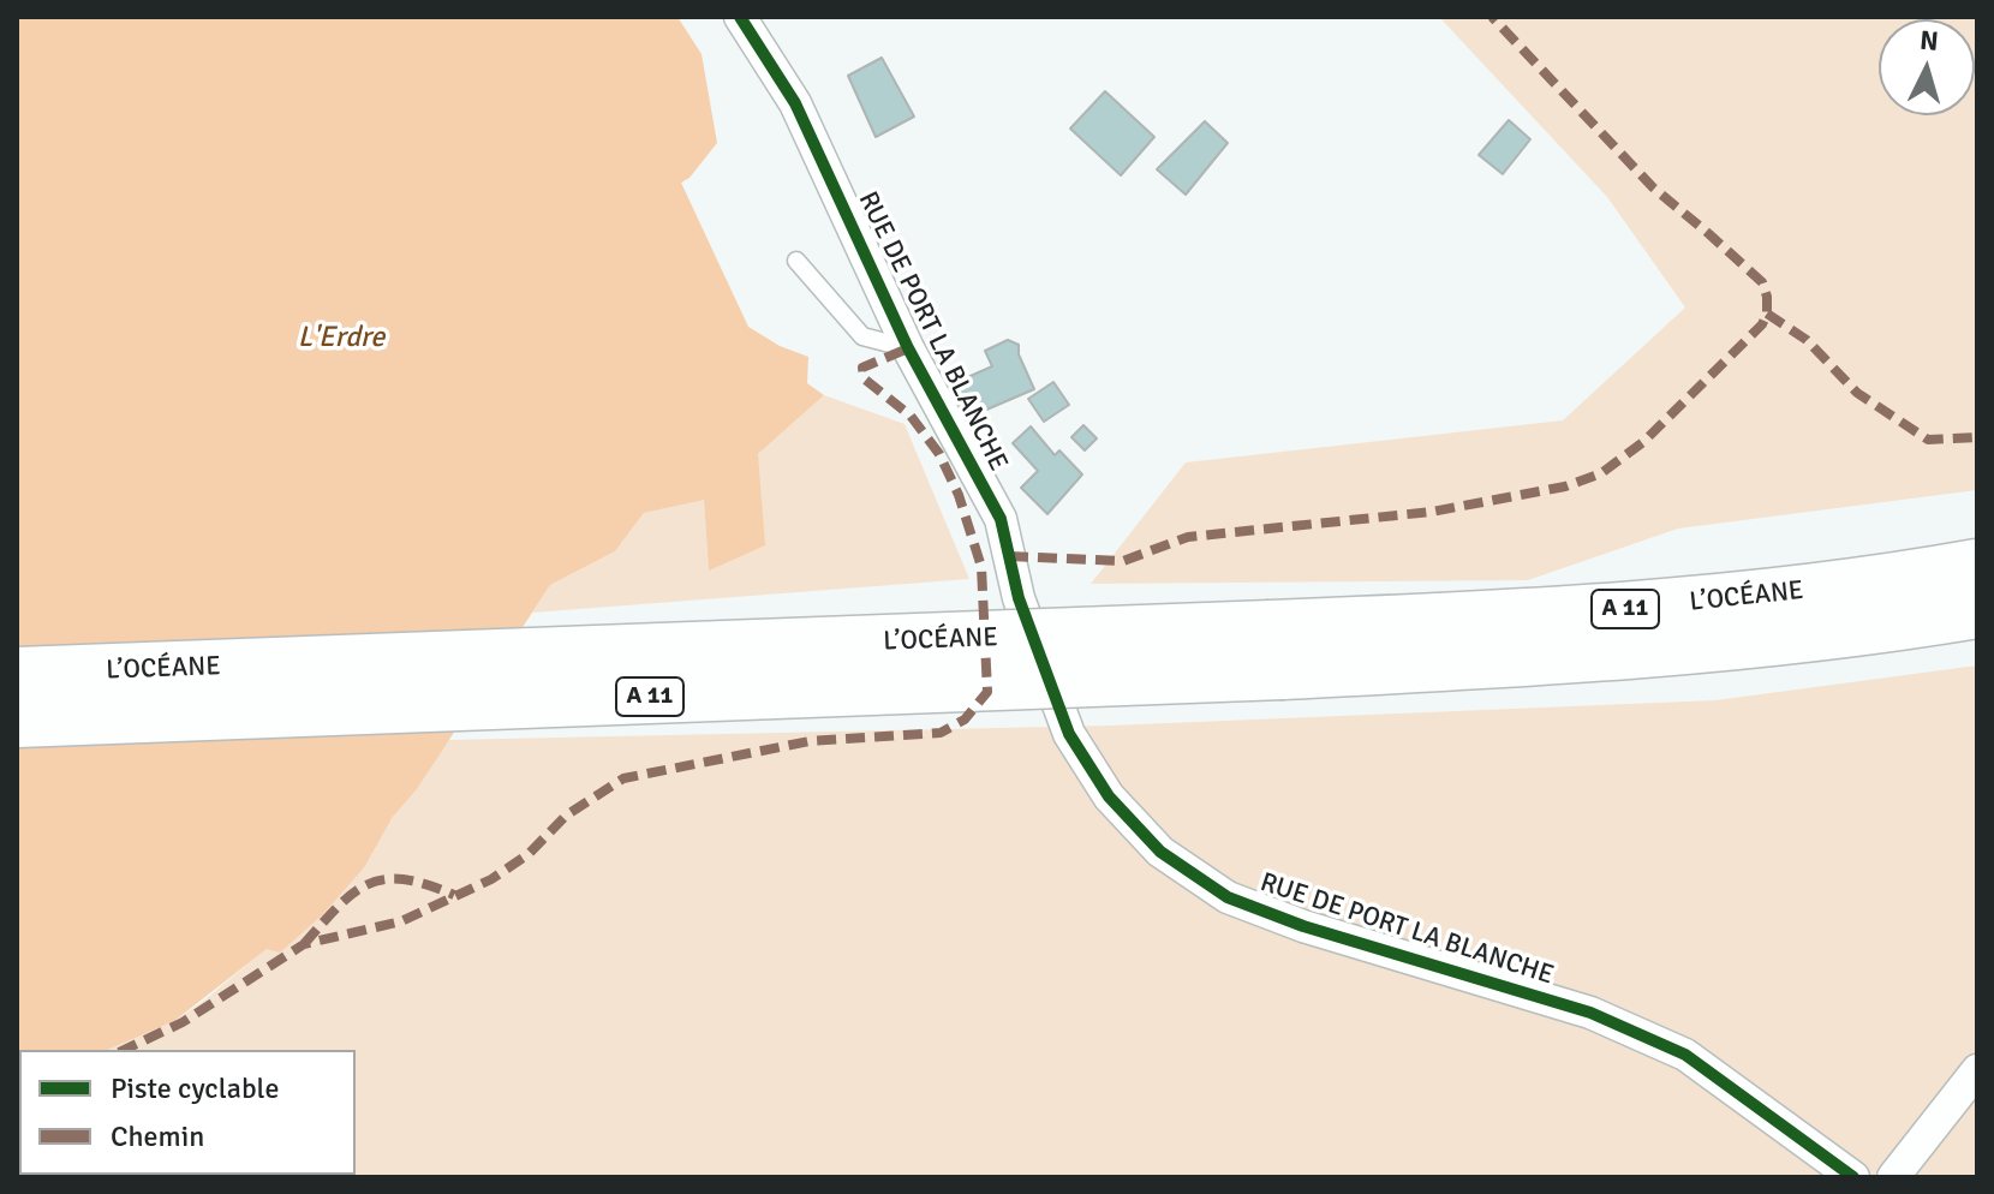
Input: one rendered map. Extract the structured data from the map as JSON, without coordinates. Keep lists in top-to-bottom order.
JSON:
{
  "streets": {
    "highway": ["L’OCÉANE", "A 11"],
    "street": ["RUE DE PORT LA BLANCHE"]
  },
  "water": ["L'Erdre"],
  "legend": ["Piste cyclable", "Chemin"],
  "north": "top"
}
